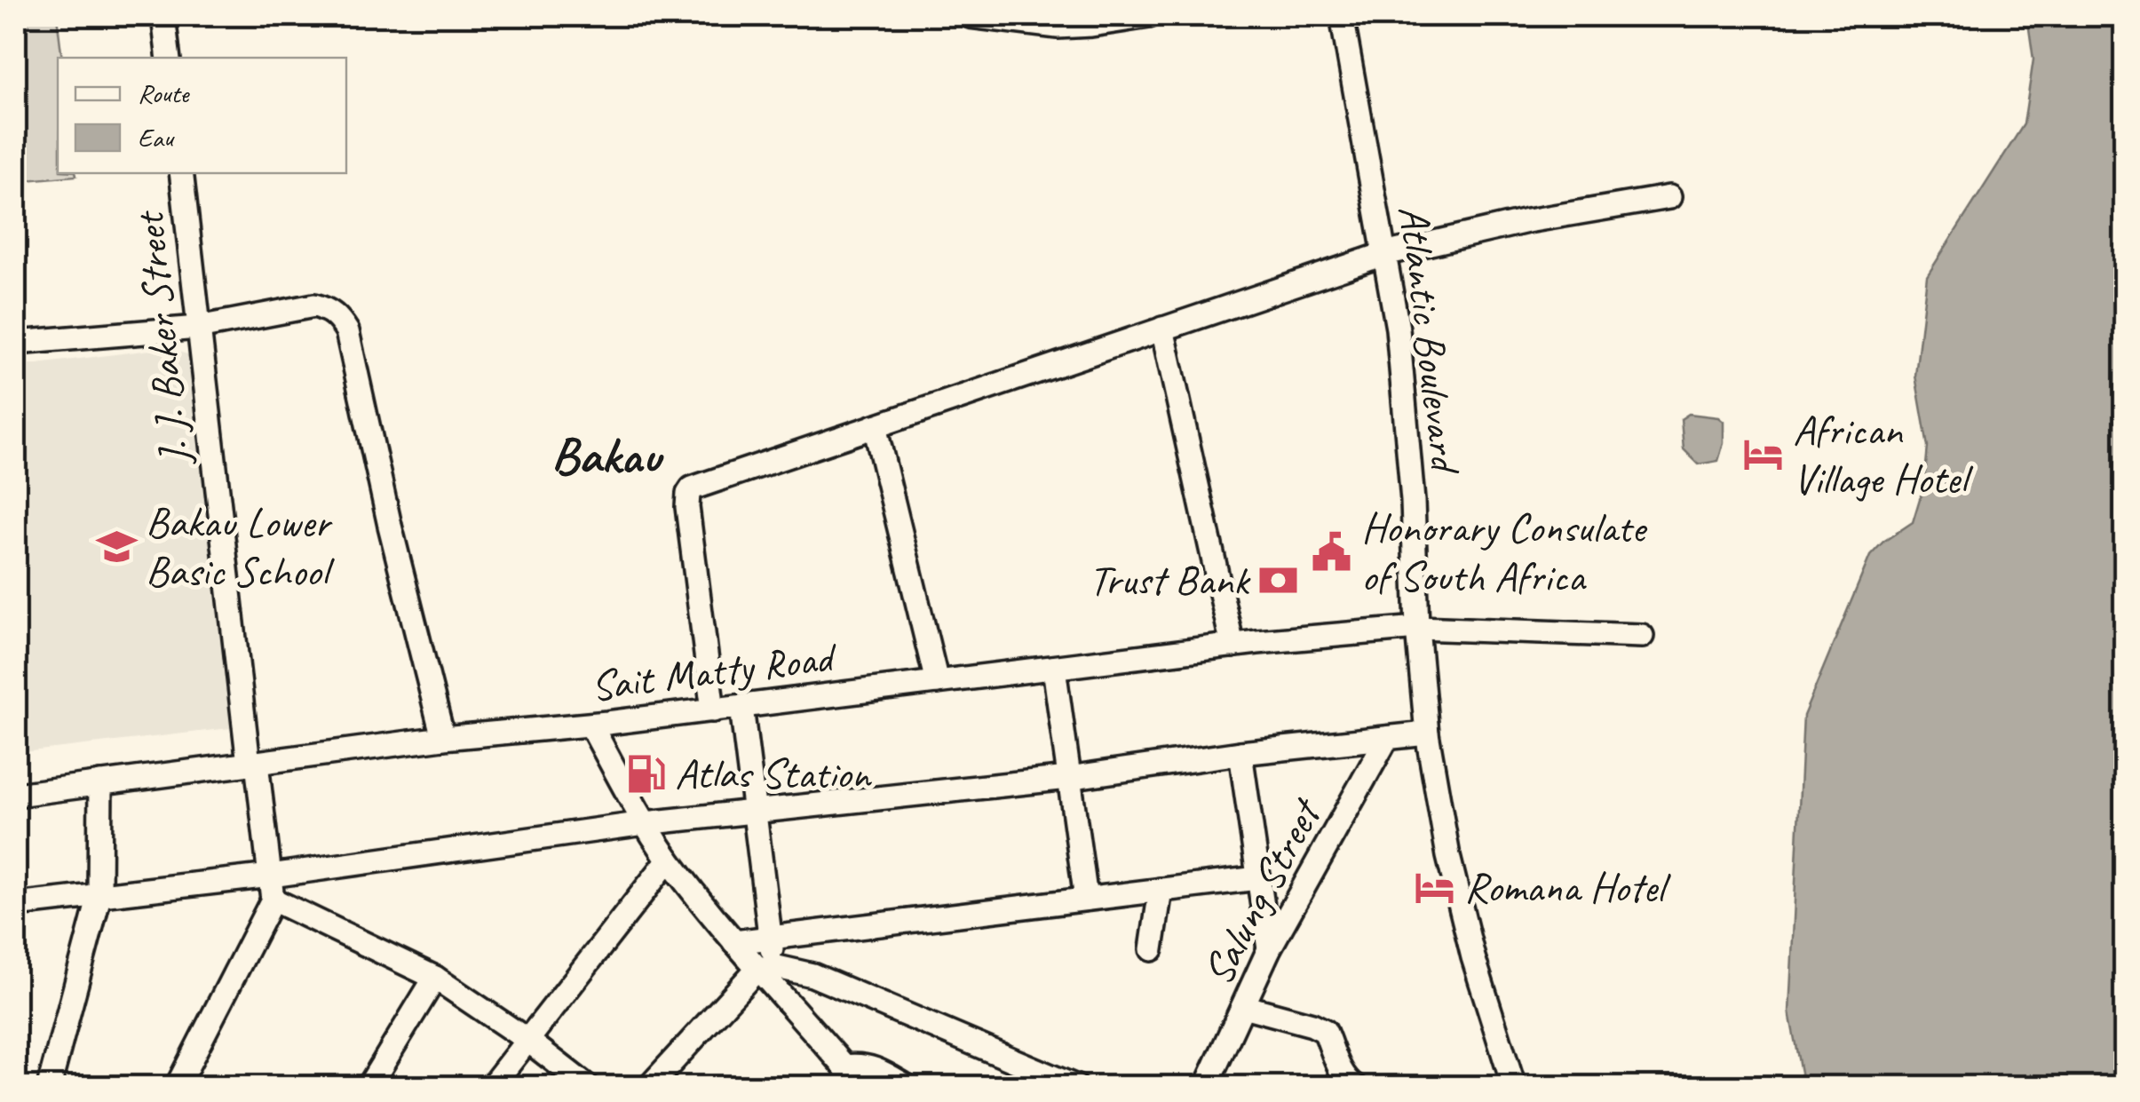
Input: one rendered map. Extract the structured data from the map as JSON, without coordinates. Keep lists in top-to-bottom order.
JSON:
{
  "streets": {
    "street": [
      "Atlantic Boulevard",
      "J. J. Baker Street",
      "Sait Matty Road",
      "Salung Street"
    ]
  },
  "crossings": [
    ["Atlantic Boulevard", "Sait Matty Road"],
    ["J. J. Baker Street", "Sait Matty Road"]
  ],
  "districts": ["Bakau"],
  "places": {
    "hotel": ["African Village Hotel", "Romana Hotel"],
    "school or university": ["Bakau Lower Basic School"],
    "public building": ["Honorary Consulate of South Africa"],
    "bank": ["Trust Bank"],
    "fuel station": ["Atlas Station"]
  },
  "legend": ["Route", "Eau"]
}
